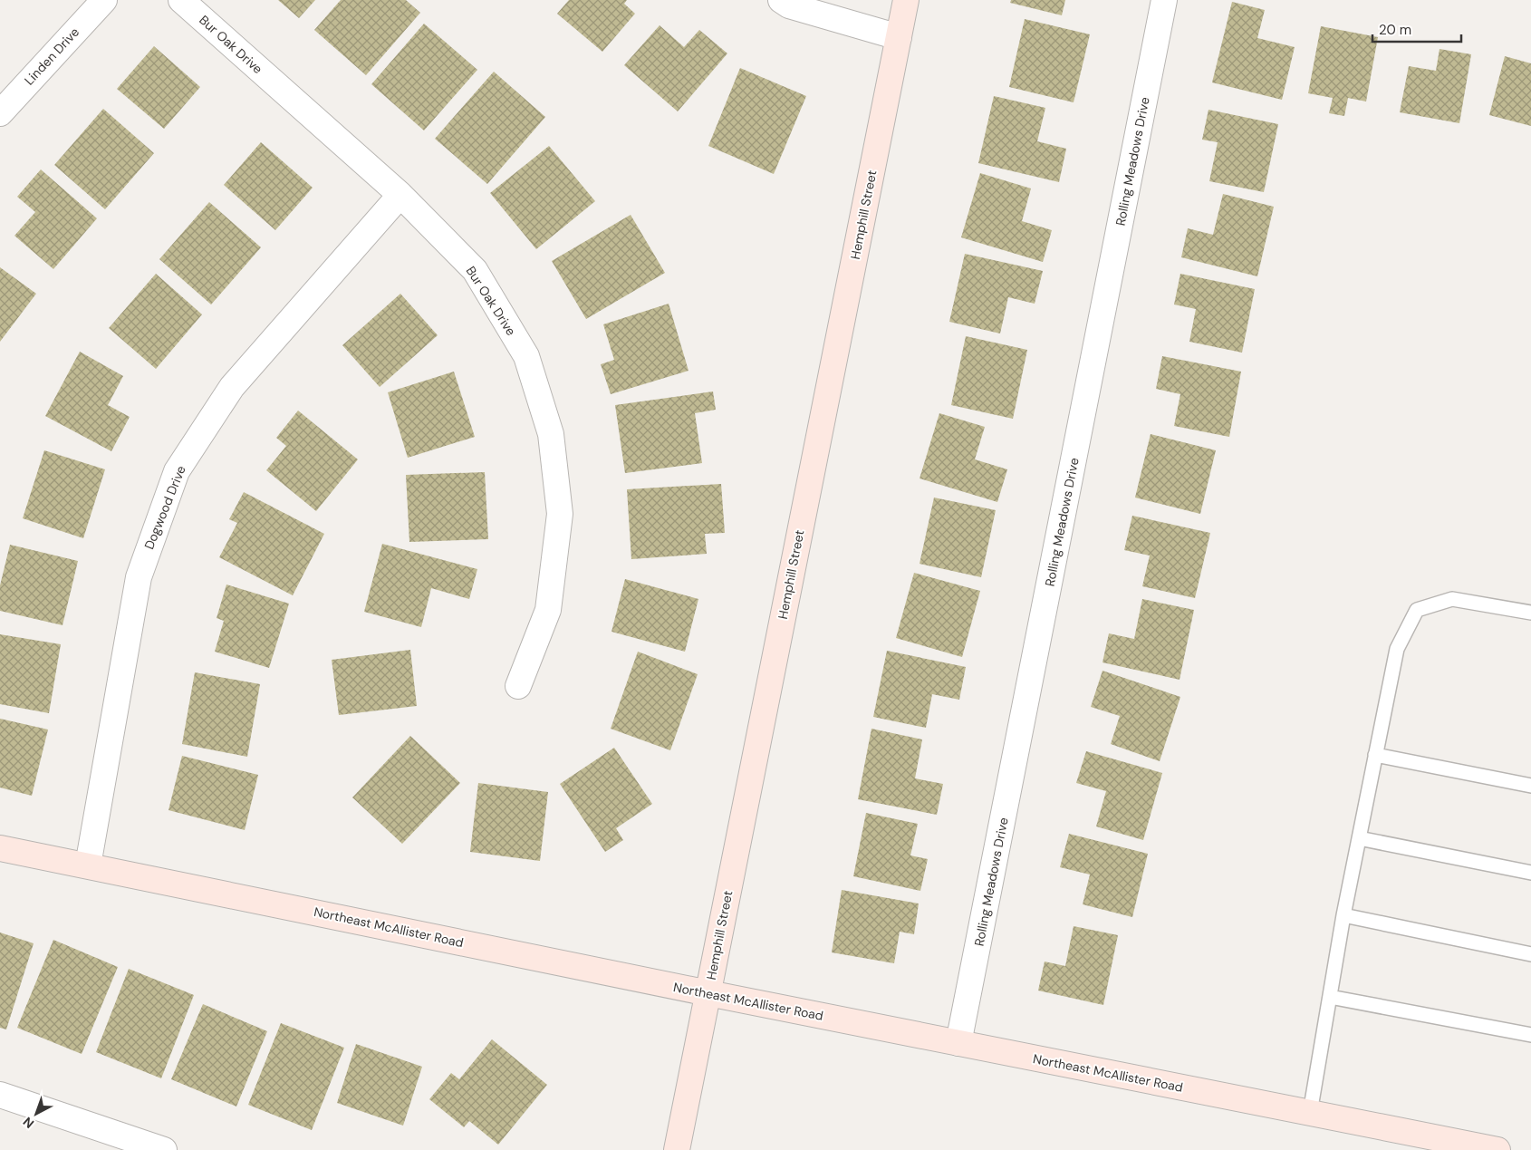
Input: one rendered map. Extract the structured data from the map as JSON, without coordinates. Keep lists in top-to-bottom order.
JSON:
{
  "streets": {
    "street": [
      "Bur Oak Drive",
      "Linden Drive",
      "Rolling Meadows Drive",
      "Hemphill Street",
      "Dogwood Drive",
      "Northeast McAllister Road"
    ]
  },
  "crossings": [
    ["Bur Oak Drive", "Dogwood Drive"],
    ["Rolling Meadows Drive", "Northeast McAllister Road"],
    ["Hemphill Street", "Northeast McAllister Road"],
    ["Dogwood Drive", "Northeast McAllister Road"]
  ],
  "scale_bar": "20 m",
  "north": "bottom left"
}
